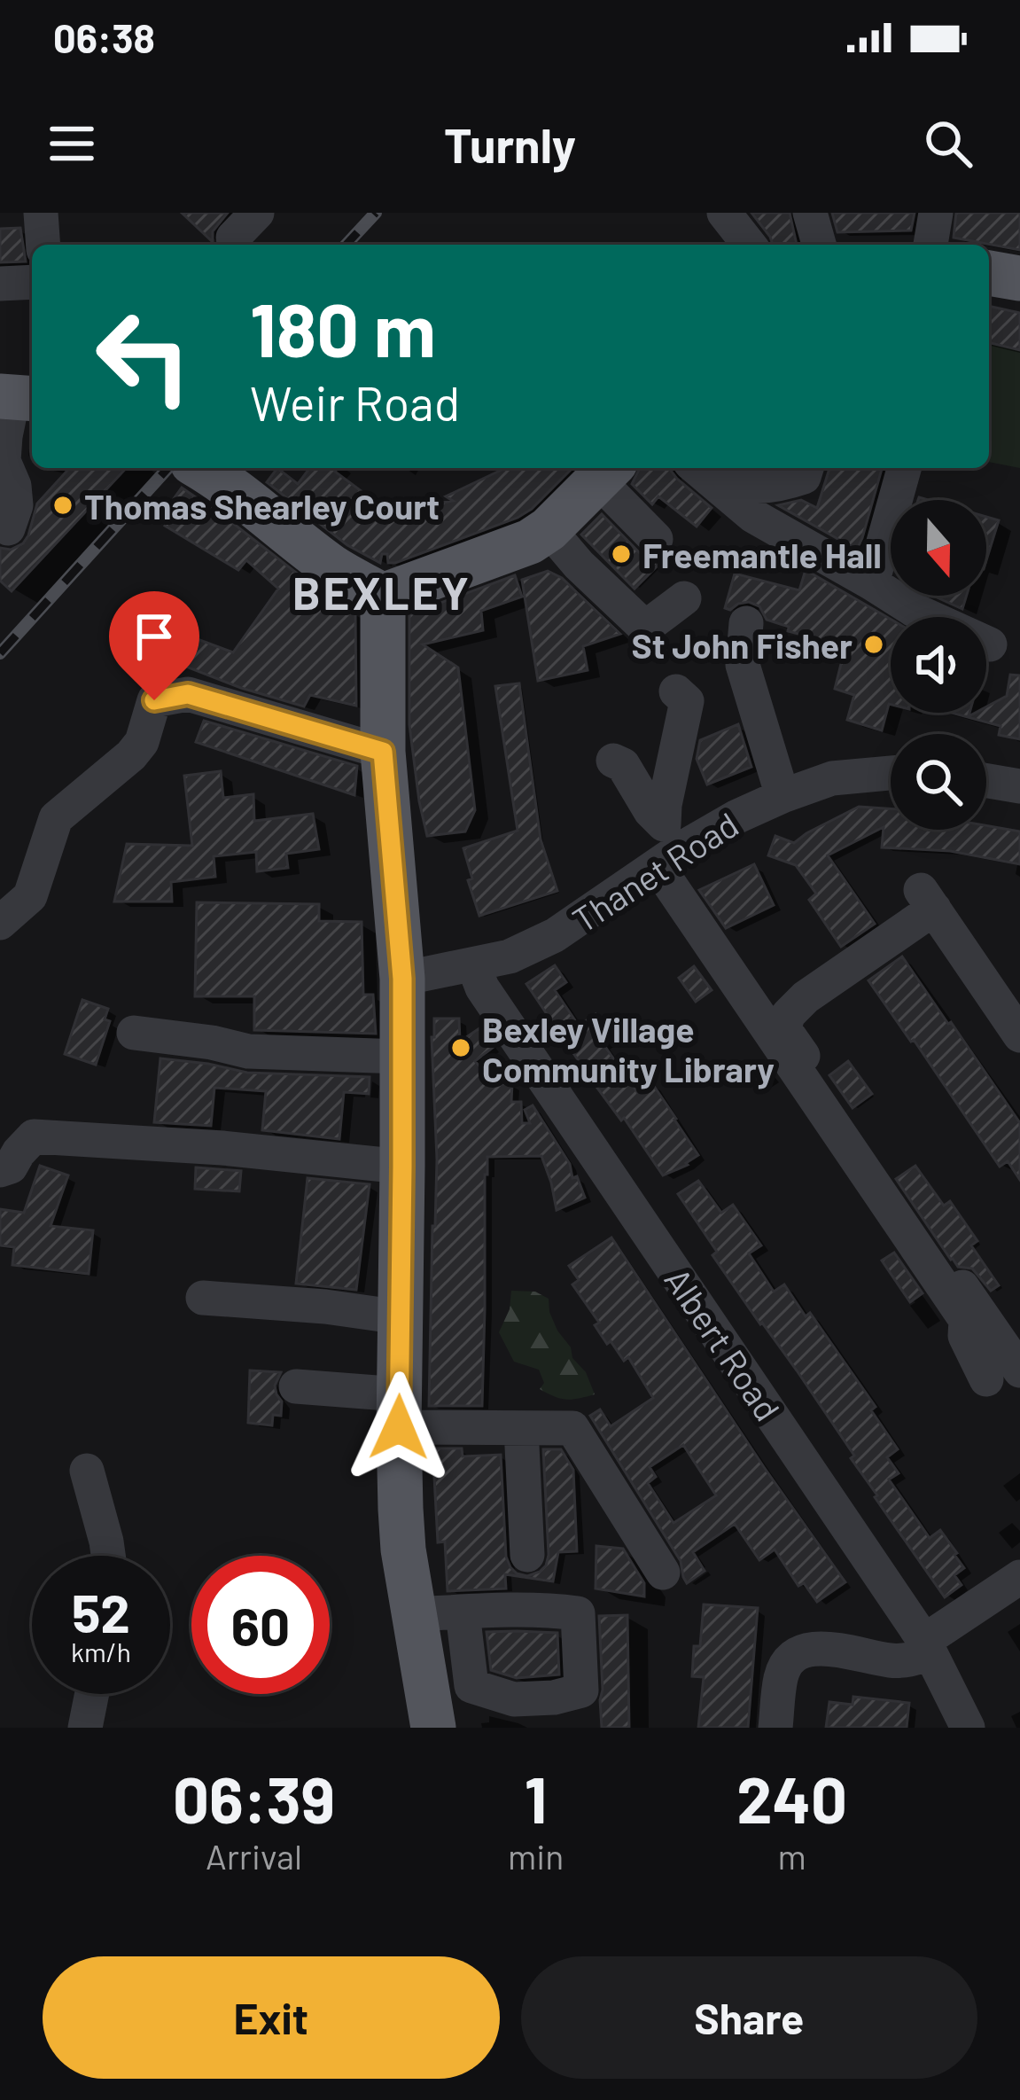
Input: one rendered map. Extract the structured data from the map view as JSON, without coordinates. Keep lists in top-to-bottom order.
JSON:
{
  "streets": {
    "street": ["Thanet Road", "Albert Road"]
  },
  "crossings": [
    ["Thanet Road", "Albert Road"]
  ],
  "districts": ["BEXLEY"],
  "places": [
    "Thomas Shearley Court",
    "Freemantle Hall",
    "St John Fisher",
    "Bexley Village Community Library"
  ],
  "north": "bottom",
  "page": {
    "status": "06:38",
    "header": "Turnly",
    "turn": ["180 m", "Weir Road"],
    "speed": "52 km/h",
    "limit": "60",
    "eta": [
      "06:39",
      "Arrival",
      "1",
      "min",
      "240",
      "m"
    ],
    "buttons": ["Exit", "Share"]
  }
}
